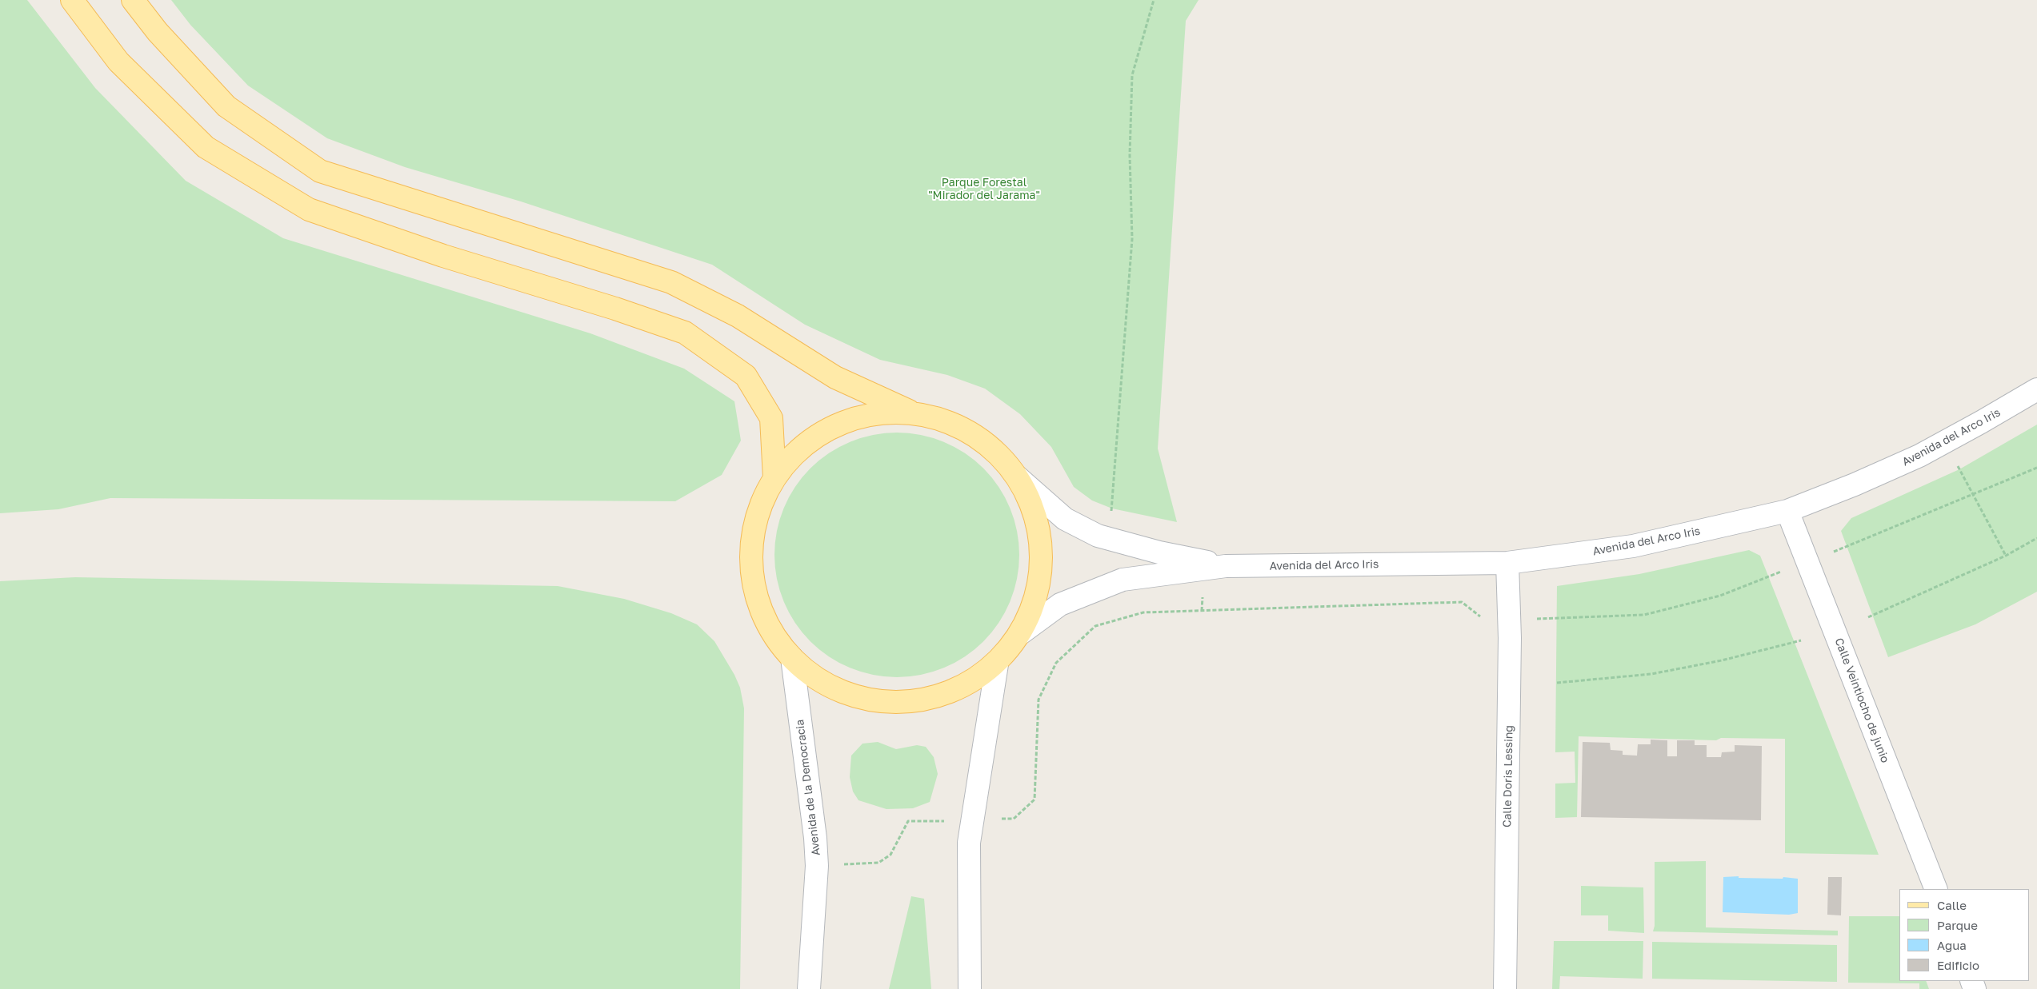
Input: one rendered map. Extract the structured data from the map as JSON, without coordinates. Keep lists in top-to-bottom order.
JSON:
{
  "streets": {
    "street": [
      "Avenida del Arco Iris",
      "Calle Veintiocho de junio",
      "Calle Doris Lessing",
      "Avenida de la Democracia"
    ]
  },
  "crossings": [
    ["Avenida del Arco Iris", "Calle Veintiocho de junio"],
    ["Avenida del Arco Iris", "Calle Doris Lessing"]
  ],
  "parks": ["Parque Forestal \"Mirador del Jarama\""],
  "legend": [
    "Calle",
    "Parque",
    "Agua",
    "Edificio"
  ]
}
